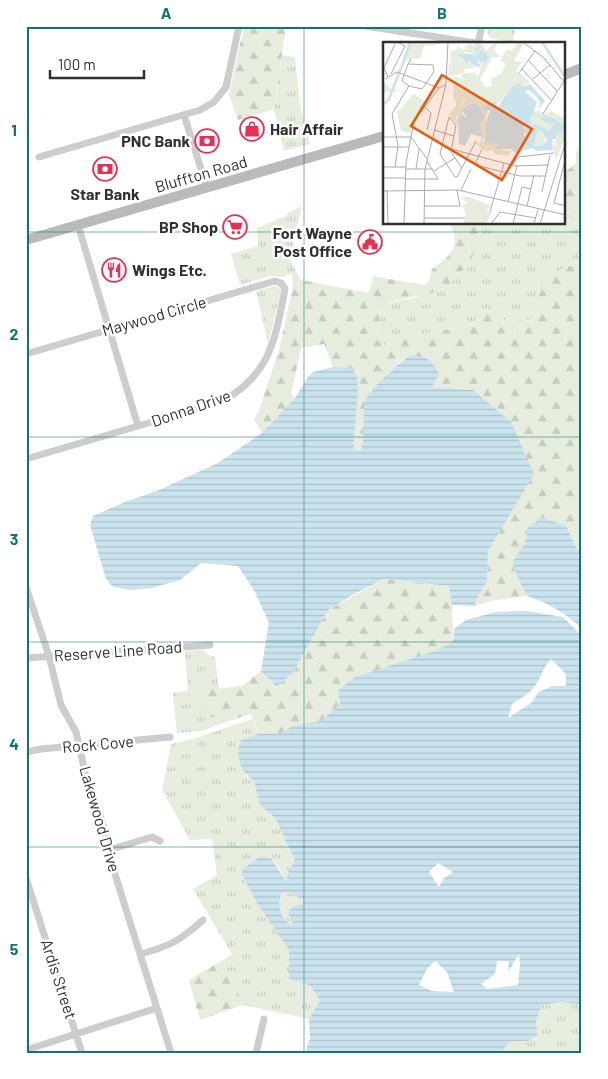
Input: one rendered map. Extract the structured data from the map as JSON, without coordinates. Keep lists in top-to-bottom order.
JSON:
{
  "streets": {
    "main road": ["Bluffton Road"],
    "street": [
      "Maywood Circle",
      "Donna Drive",
      "Reserve Line Road",
      "Rock Cove",
      "Lakewood Drive",
      "Ardis Street"
    ]
  },
  "crossings": [
    ["Maywood Circle", "Donna Drive"],
    ["Reserve Line Road", "Lakewood Drive"],
    ["Rock Cove", "Lakewood Drive"]
  ],
  "places": {
    "shop": ["Hair Affair"],
    "bank": ["PNC Bank", "Star Bank"],
    "supermarket": ["BP Shop"],
    "public building": ["Fort Wayne Post Office"],
    "restaurant": ["Wings Etc."]
  },
  "scale_bar": "100 m",
  "grid": {
    "columns": ["A", "B"],
    "rows": [
      "1",
      "2",
      "3",
      "4",
      "5"
    ]
  }
}
